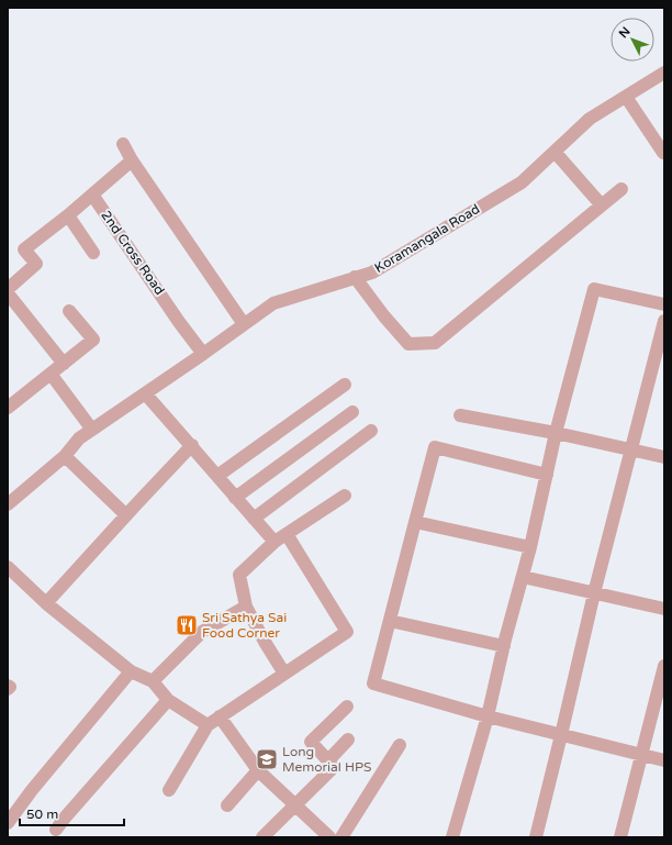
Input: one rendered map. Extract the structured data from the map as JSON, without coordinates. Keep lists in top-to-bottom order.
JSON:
{
  "streets": {
    "street": ["Koramangala Road", "2nd Cross Road"]
  },
  "crossings": [
    ["Koramangala Road", "2nd Cross Road"]
  ],
  "places": {
    "restaurant": ["Sri Sathya Sai Food Corner"],
    "school or university": ["Long Memorial HPS"]
  },
  "scale_bar": "50 m",
  "north": "top left"
}
